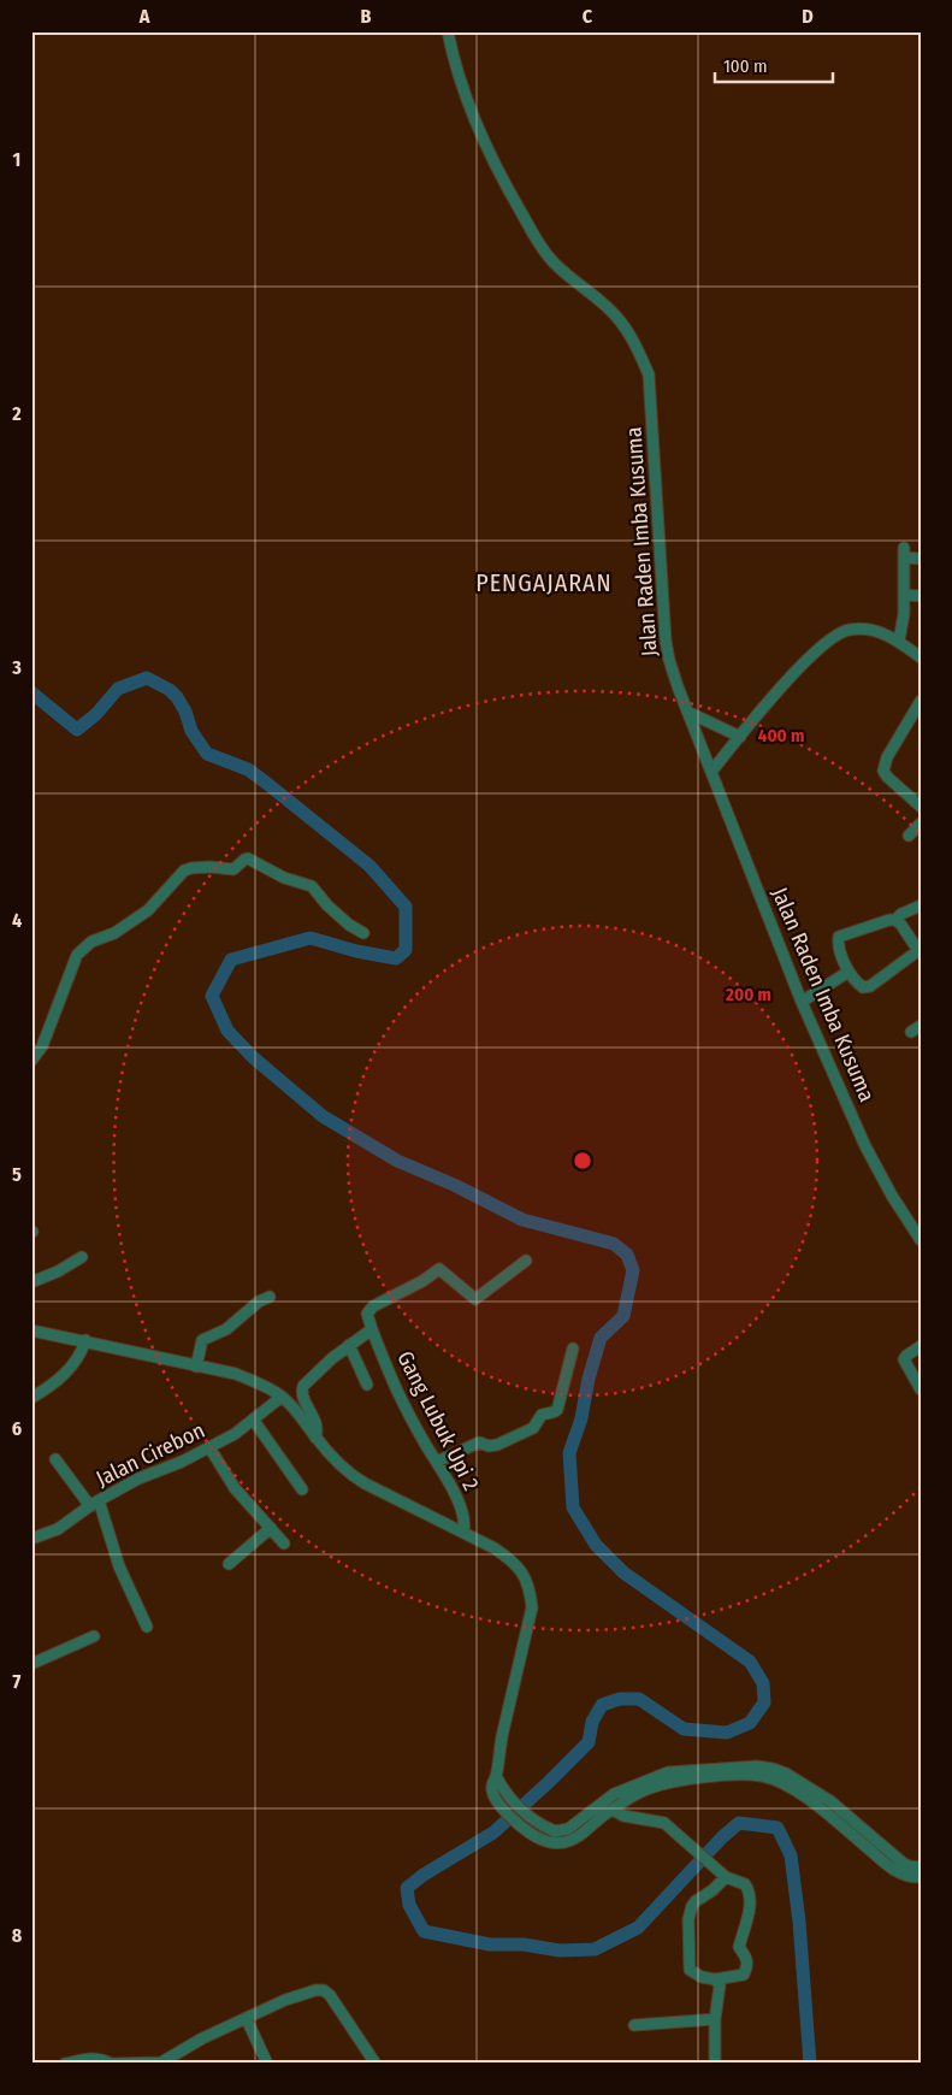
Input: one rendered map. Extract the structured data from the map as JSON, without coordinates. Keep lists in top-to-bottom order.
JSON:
{
  "streets": {
    "street": ["Jalan Raden Imba Kusuma", "Gang Lubuk Upi 2", "Jalan Cirebon"]
  },
  "districts": ["PENGAJARAN"],
  "scale_bar": "100 m",
  "grid": {
    "columns": [
      "A",
      "B",
      "C",
      "D"
    ],
    "rows": [
      "1",
      "2",
      "3",
      "4",
      "5",
      "6",
      "7",
      "8"
    ]
  },
  "rings": ["400 m", "200 m"]
}
